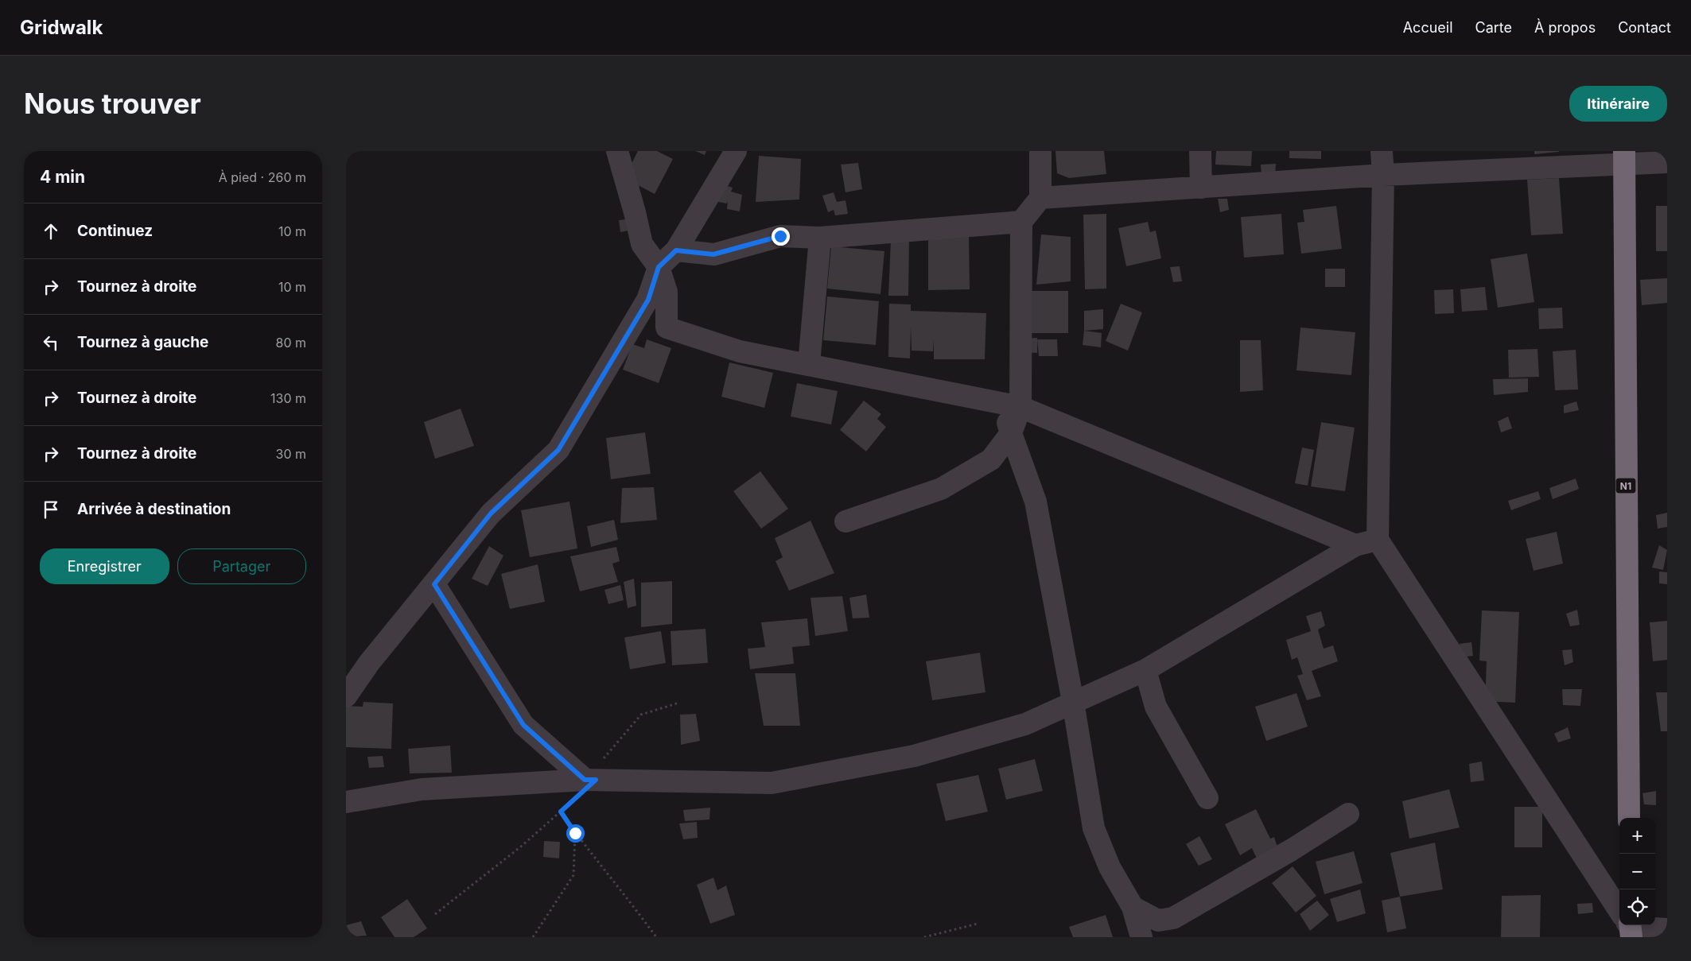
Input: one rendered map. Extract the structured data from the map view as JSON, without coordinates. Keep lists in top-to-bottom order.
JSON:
{
  "streets": {
    "highway": ["N1"]
  },
  "page": {
    "header": "Gridwalk",
    "nav": [
      "Accueil",
      "Carte",
      "À propos",
      "Contact"
    ],
    "buttons": [
      "Itinéraire",
      ["Enregistrer", "Partager"]
    ],
    "title": "Nous trouver",
    "heading": ["4 min", "À pied · 260 m"],
    "list": [
      ["Continuez", "10 m"],
      ["Tournez à droite", "10 m"],
      ["Tournez à gauche", "80 m"],
      ["Tournez à droite", "130 m"],
      ["Tournez à droite", "30 m"],
      "Arrivée à destination"
    ],
    "map_buttons": ["+", "−"]
  }
}
